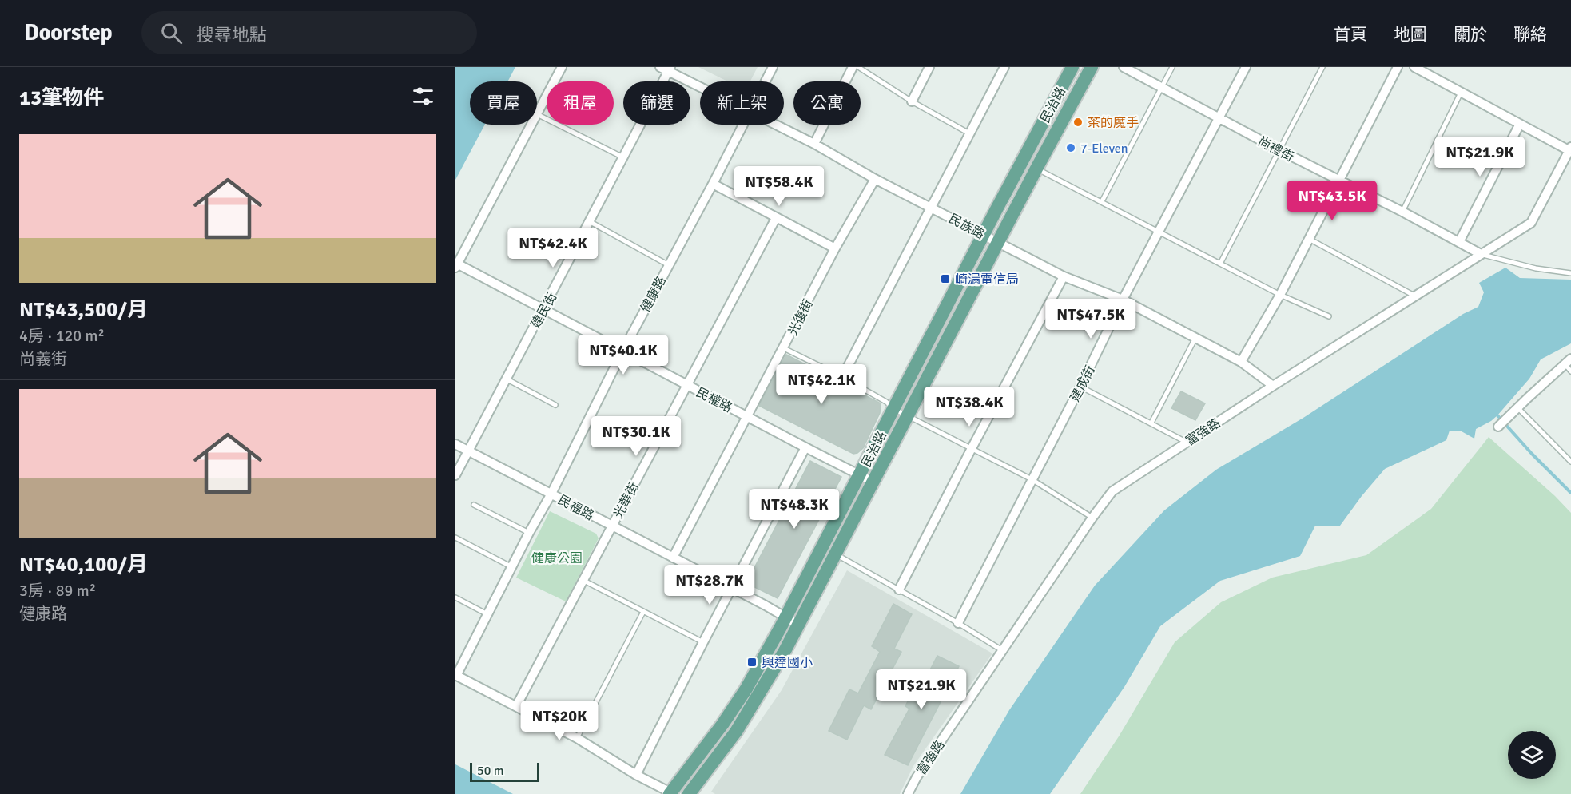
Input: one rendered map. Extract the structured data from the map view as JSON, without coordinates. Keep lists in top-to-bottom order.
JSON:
{
  "streets": {
    "main road": ["民治路"],
    "street": [
      "尚禮街",
      "民族路",
      "健康路",
      "建民街",
      "光復街",
      "建成街",
      "民權路",
      "富強路",
      "光華街",
      "民福路"
    ]
  },
  "crossings": [
    ["民治路", "民族路"],
    ["民治路", "民權路"],
    ["民治路", "民福路"],
    ["尚禮街", "建成街"],
    ["尚禮街", "富強路"],
    ["民族路", "建民街"],
    ["民族路", "光復街"],
    ["民族路", "建成街"],
    ["民族路", "富強路"],
    ["健康路", "民權路"],
    ["健康路", "民福路"],
    ["建民街", "民權路"],
    ["建民街", "民福路"],
    ["光復街", "民權路"],
    ["光復街", "民福路"],
    ["民權路", "光華街"],
    ["光華街", "民福路"]
  ],
  "parks": ["健康公園"],
  "places": {
    "other": ["茶的魔手", "7-Eleven"],
    "transit": ["崎漏電信局", "興達國小"]
  },
  "scale_bar": "50 m",
  "page": {
    "header": "Doorstep",
    "search": "搜尋地點",
    "nav": [
      "首頁",
      "地圖",
      "關於",
      "聯絡"
    ],
    "heading": "13筆物件",
    "chip": [
      "買屋",
      "租屋",
      "篩選",
      "新上架",
      "公寓"
    ],
    "list": [
      {
        "name": "NT$43,500/月",
        "note": "4房 · 120 m² · 尚義街"
      },
      {
        "name": "NT$40,100/月",
        "note": "3房 · 89 m² · 健康路"
      }
    ],
    "price": [
      "NT$21.9K",
      "NT$58.4K",
      "NT$43.5K",
      "NT$42.4K",
      "NT$47.5K",
      "NT$40.1K",
      "NT$42.1K",
      "NT$38.4K",
      "NT$30.1K",
      "NT$48.3K",
      "NT$28.7K",
      "NT$21.9K",
      "NT$20K"
    ],
    "scale": "50 m"
  }
}
